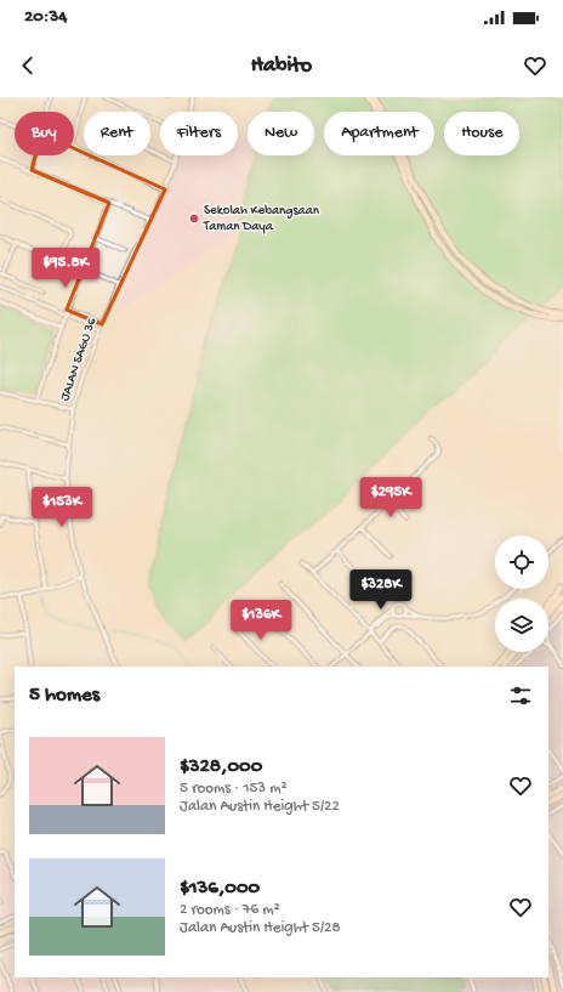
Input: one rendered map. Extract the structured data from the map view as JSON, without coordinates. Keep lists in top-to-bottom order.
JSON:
{
  "streets": {
    "street": ["JALAN SAGU 36"]
  },
  "places": ["Sekolah Kebangsaan Taman Daya"],
  "page": {
    "status": "20:34",
    "header": "Habito",
    "chip": [
      "Buy",
      "Rent",
      "Filters",
      "New",
      "Apartment",
      "House"
    ],
    "price": [
      "$95.8K",
      "$295K",
      "$153K",
      "$328K",
      "$136K"
    ],
    "heading": "5 homes",
    "list": [
      {
        "name": "$328,000",
        "note": "5 rooms · 153 m² · Jalan Austin Height 5/22"
      },
      {
        "name": "$136,000",
        "note": "2 rooms · 76 m² · Jalan Austin Height 5/28"
      }
    ]
  }
}
